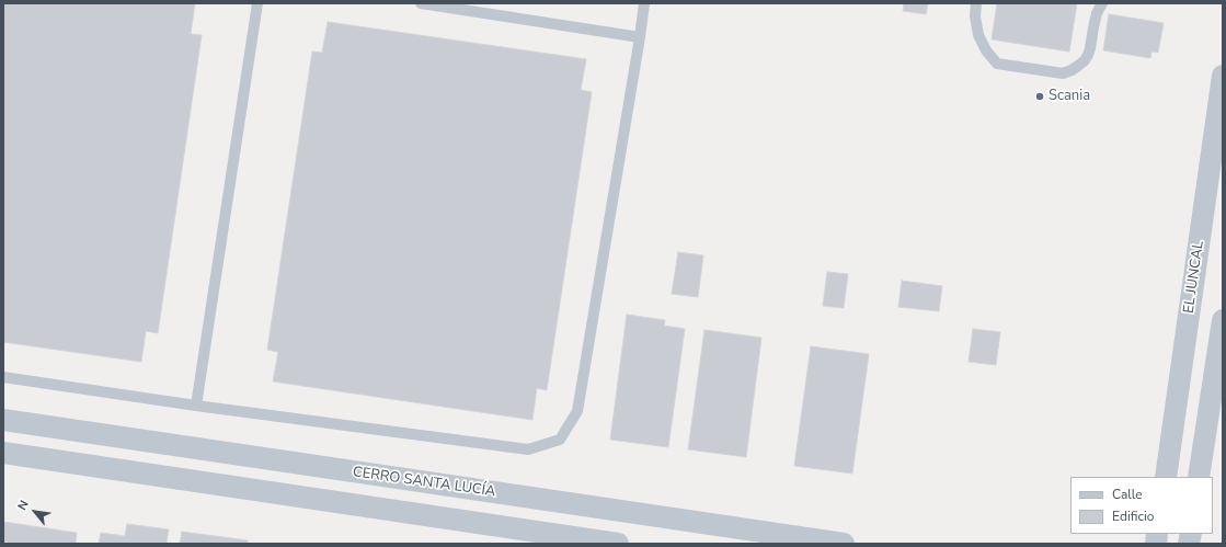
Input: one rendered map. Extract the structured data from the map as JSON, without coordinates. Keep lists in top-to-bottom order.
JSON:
{
  "streets": {
    "street": ["EL JUNCAL", "CERRO SANTA LUCÍA"]
  },
  "places": ["Scania"],
  "legend": ["Calle", "Edificio"],
  "north": "top left"
}
